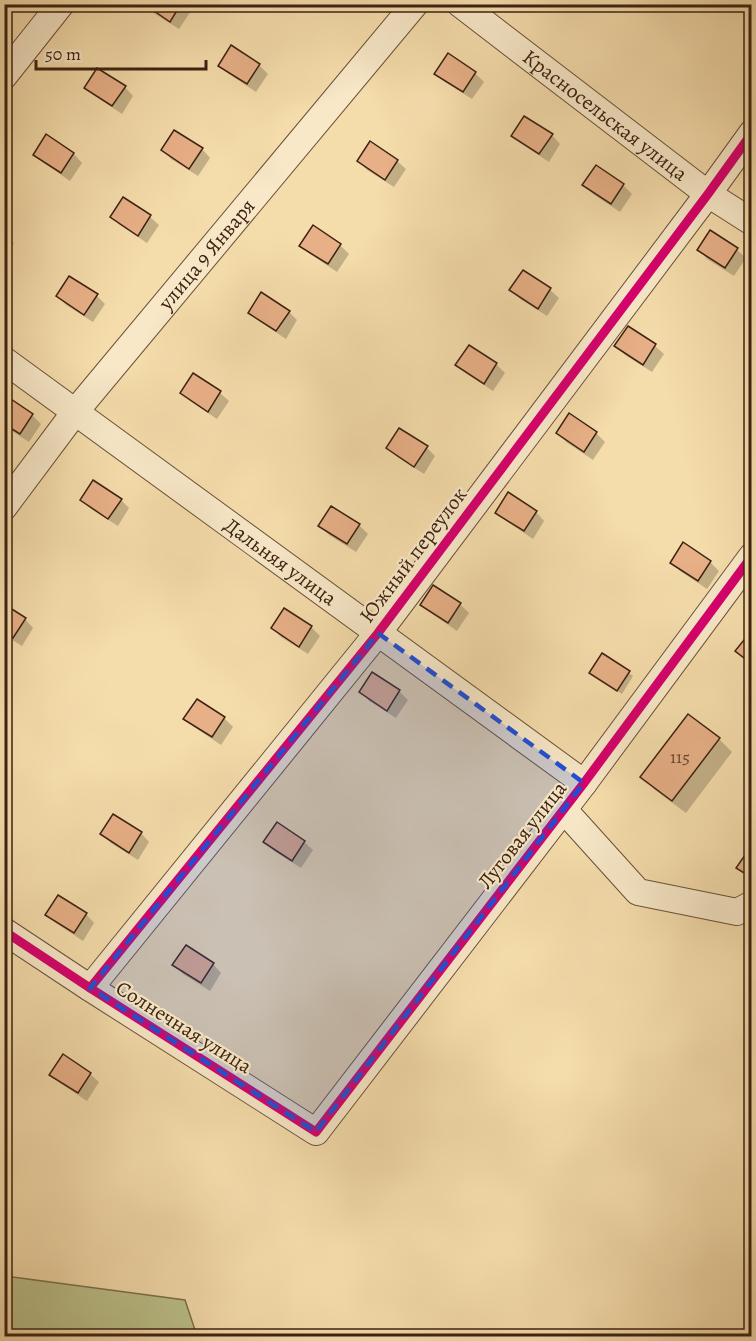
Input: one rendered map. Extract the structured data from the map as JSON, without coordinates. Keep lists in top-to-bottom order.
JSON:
{
  "streets": {
    "street": [
      "Красносельская улица",
      "улица 9 Января",
      "Южный переулок",
      "Дальняя улица",
      "Луговая улица",
      "Солнечная улица"
    ]
  },
  "crossings": [
    ["Красносельская улица", "Южный переулок"],
    ["улица 9 Января", "Дальняя улица"],
    ["Южный переулок", "Дальняя улица"],
    ["Южный переулок", "Солнечная улица"],
    ["Дальняя улица", "Луговая улица"],
    ["Луговая улица", "Солнечная улица"]
  ],
  "house_numbers": ["115"],
  "scale_bar": "50 m"
}
